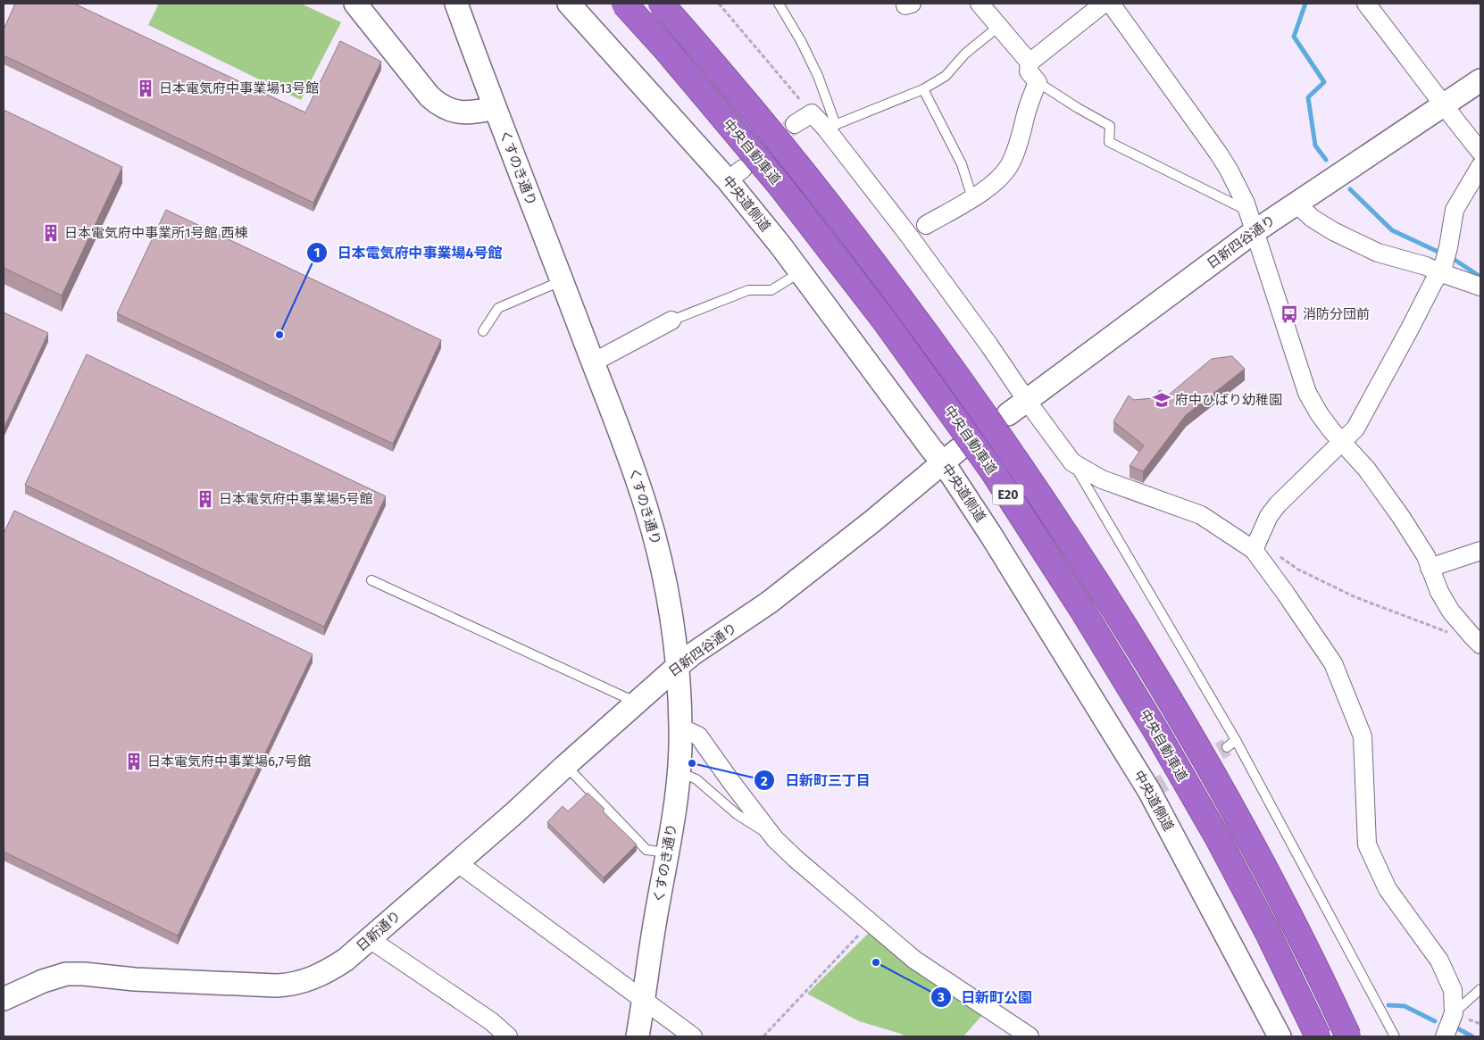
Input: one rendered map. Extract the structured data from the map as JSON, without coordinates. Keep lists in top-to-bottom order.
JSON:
{
  "streets": {
    "highway": ["中央自動車道", "E20"],
    "street": [
      "くすのき通り",
      "中央道側道",
      "日新四谷通り",
      "日新通り"
    ]
  },
  "crossings": [
    ["くすのき通り", "日新四谷通り"],
    ["中央道側道", "日新四谷通り"],
    ["日新四谷通り", "日新通り"]
  ],
  "places": {
    "building": [
      "日本電気府中事業場13号館",
      "日本電気府中事業所1号館 西棟",
      "日本電気府中事業場5号館",
      "日本電気府中事業場6,7号館"
    ],
    "bus stop": ["消防分団前"],
    "other": ["日本電気府中事業場4号館", "日新町三丁目", "日新町公園"],
    "school or university": ["府中ひばり幼稚園"]
  }
}
